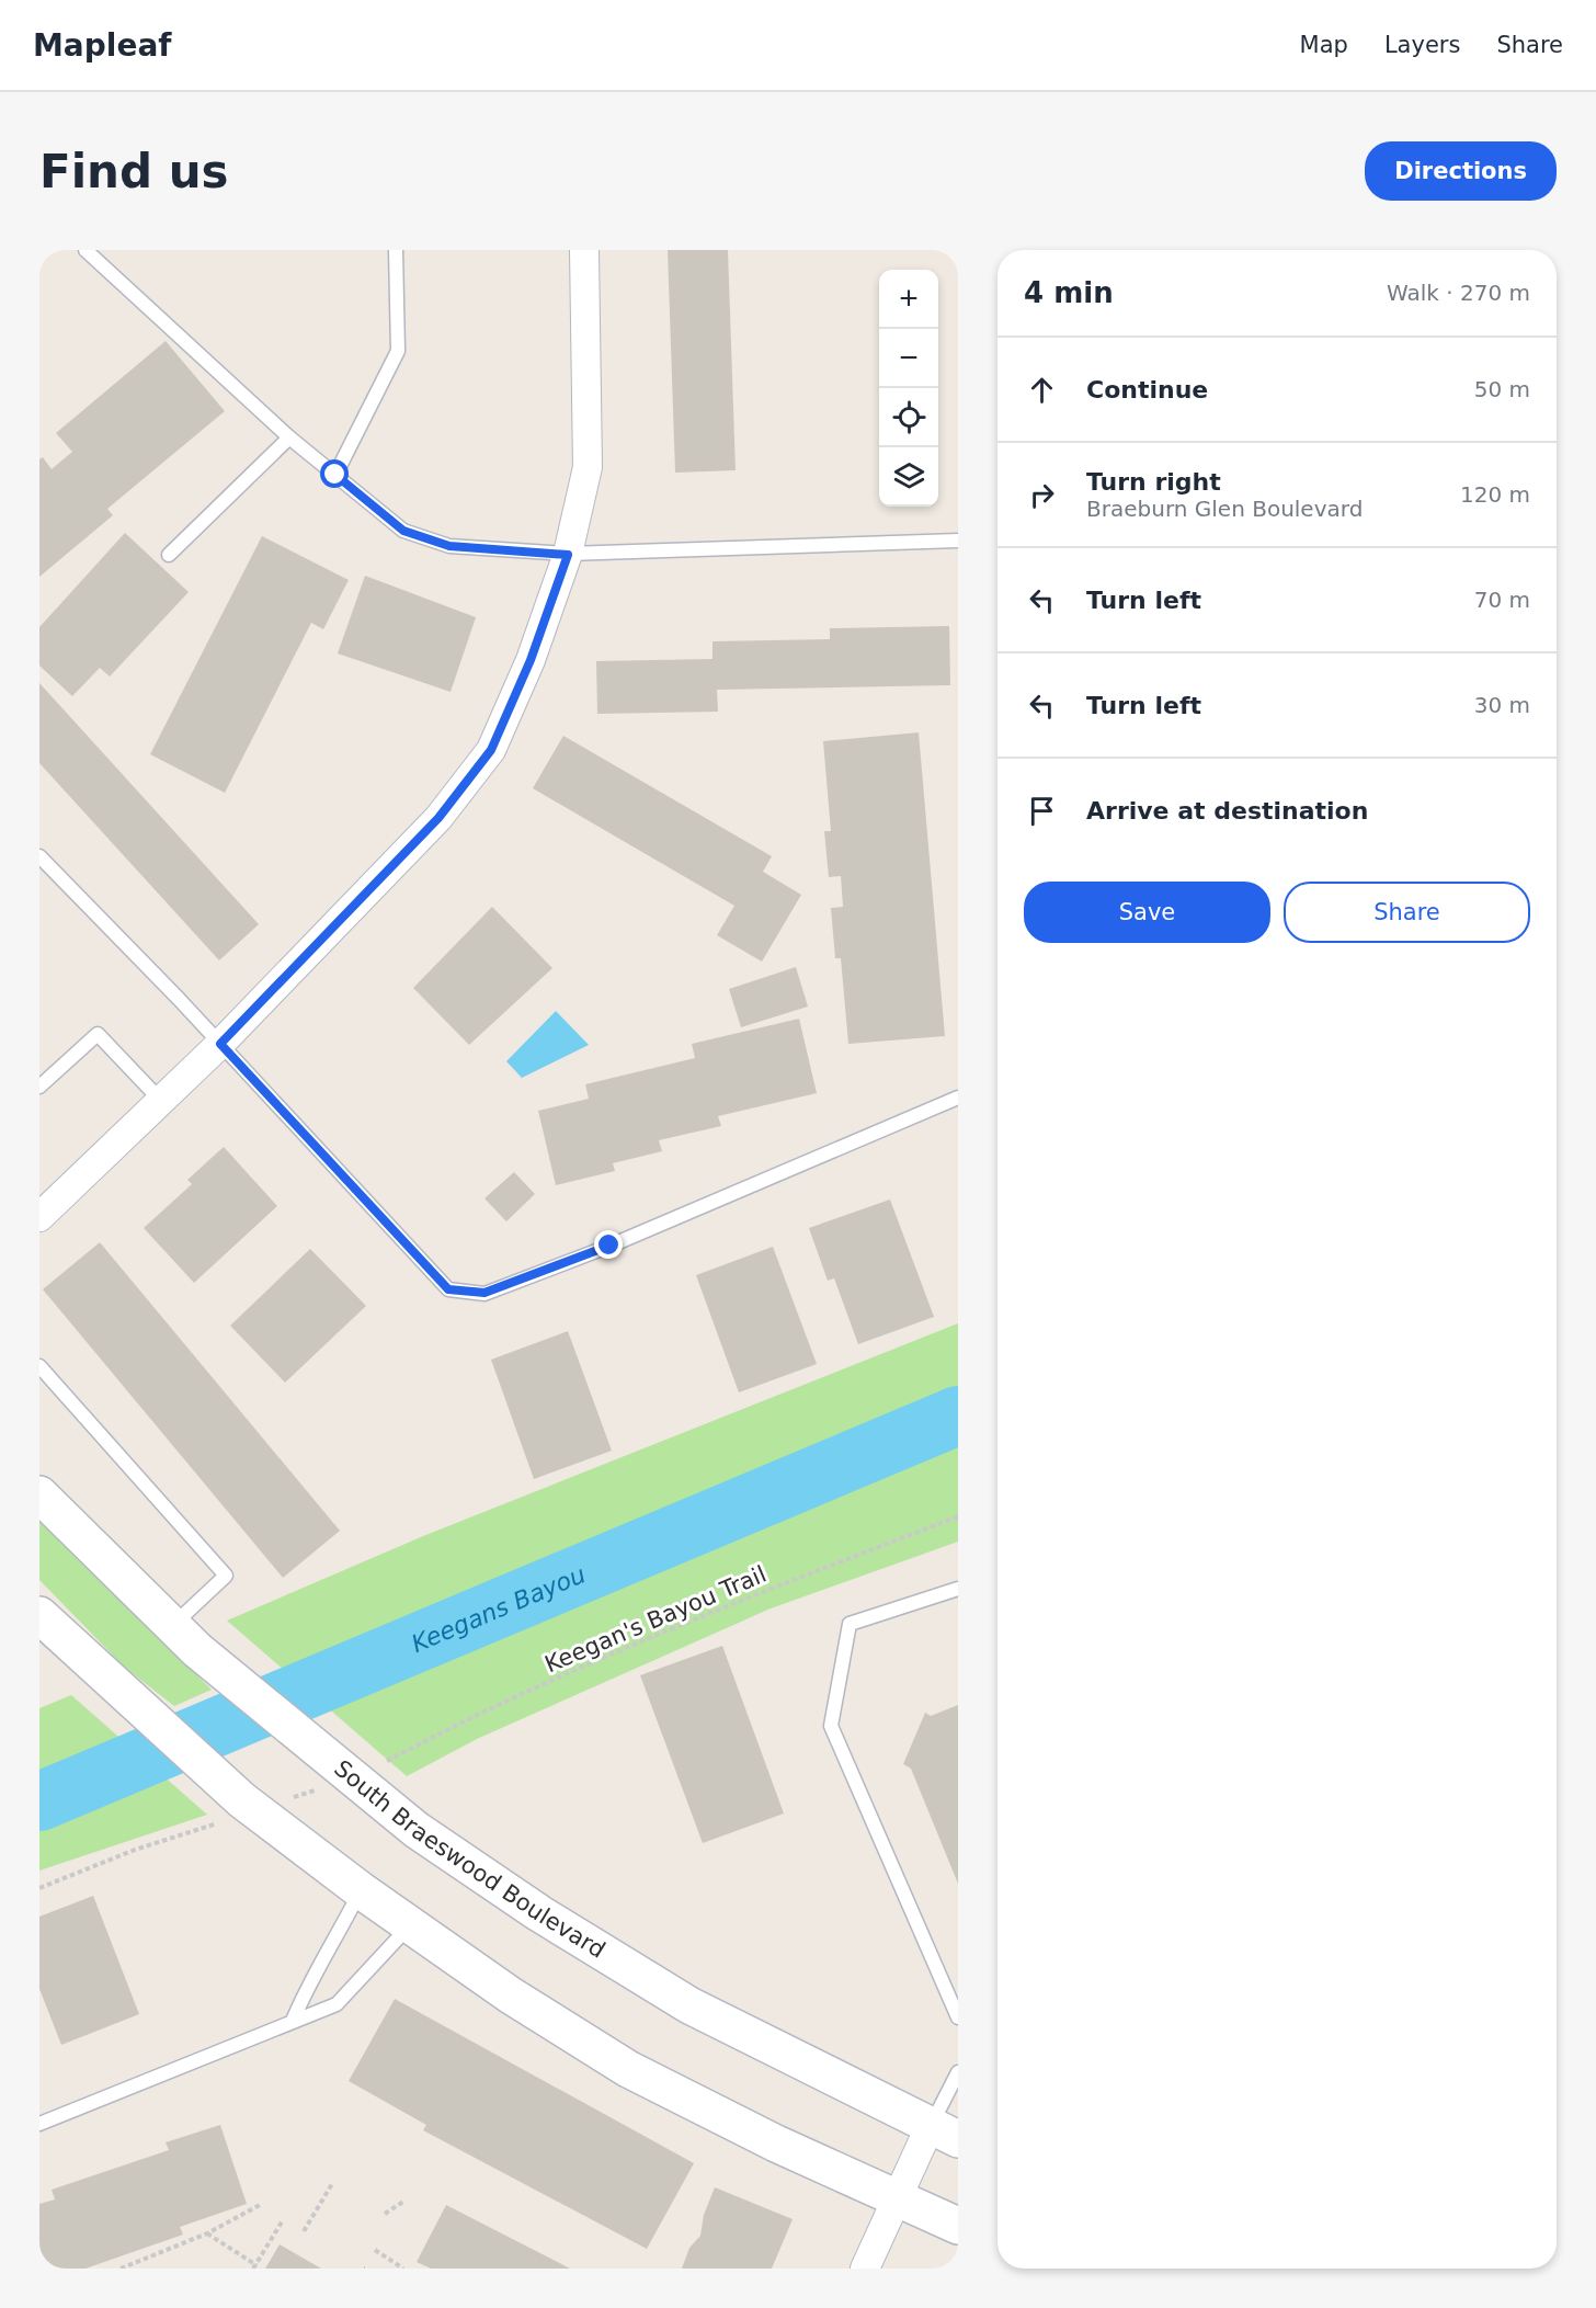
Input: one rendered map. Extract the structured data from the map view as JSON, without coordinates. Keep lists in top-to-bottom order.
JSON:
{
  "streets": {
    "main road": ["South Braeswood Boulevard"],
    "path": ["Keegan's Bayou Trail"]
  },
  "water": ["Keegans Bayou"],
  "page": {
    "header": "Mapleaf",
    "nav": ["Map", "Layers", "Share"],
    "buttons": [
      "Directions",
      ["Save", "Share"]
    ],
    "title": "Find us",
    "heading": ["4 min", "Walk · 270 m"],
    "map_buttons": ["+", "−"],
    "list": [
      ["Continue", "50 m"],
      ["Turn right", "Braeburn Glen Boulevard", "120 m"],
      ["Turn left", "70 m"],
      ["Turn left", "30 m"],
      "Arrive at destination"
    ]
  }
}
